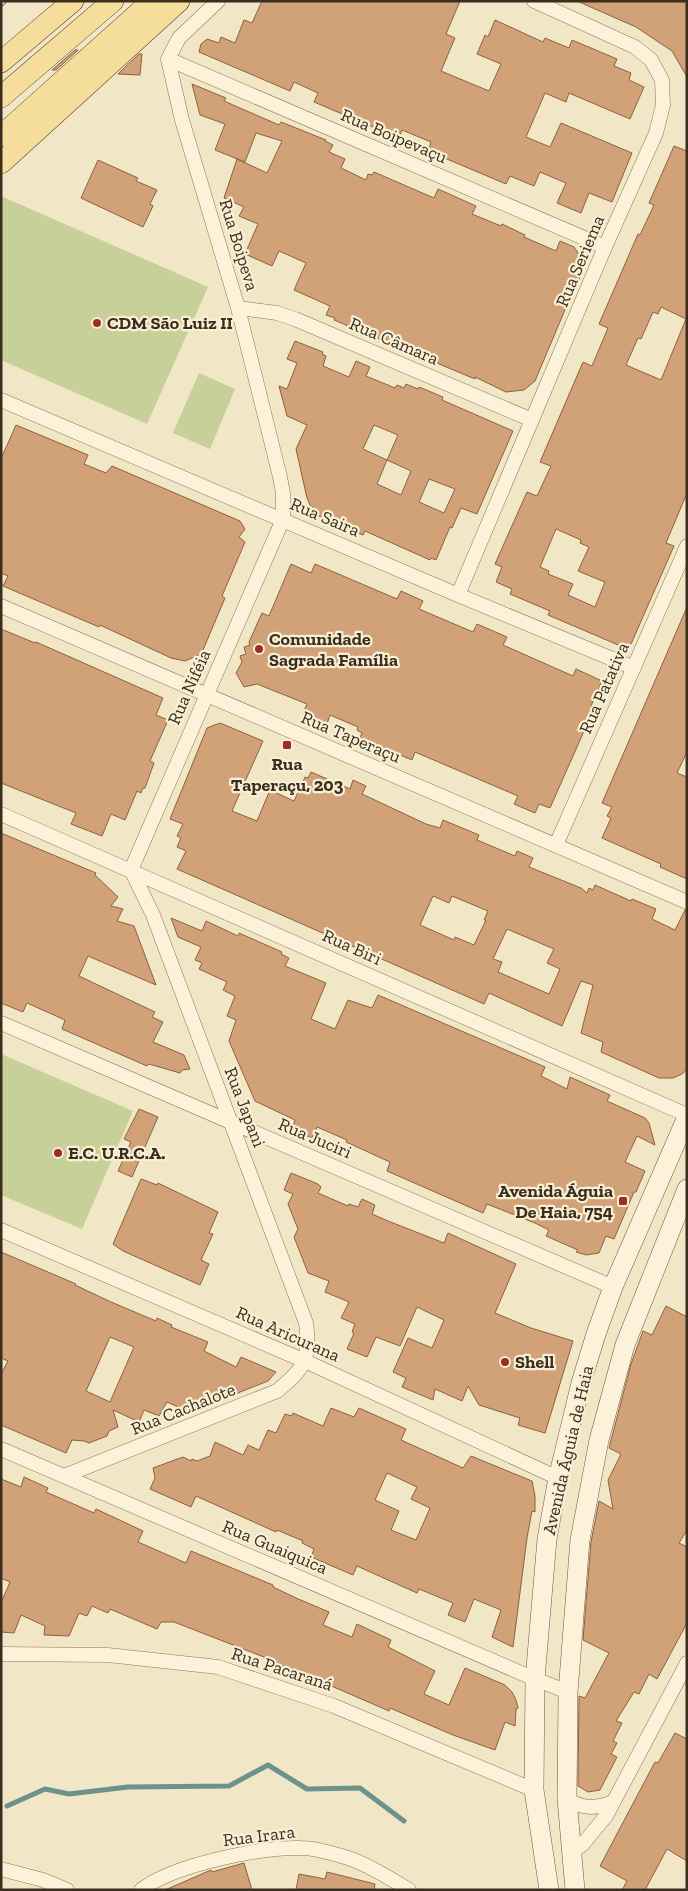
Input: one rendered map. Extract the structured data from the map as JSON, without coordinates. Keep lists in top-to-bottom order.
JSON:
{
  "streets": {
    "main road": ["Avenida Águia de Haia"],
    "street": [
      "Rua Boipevaçu",
      "Rua Boipeva",
      "Rua Seriema",
      "Rua Câmara",
      "Rua Saira",
      "Rua Niféia",
      "Rua Patativa",
      "Rua Taperaçu",
      "Rua Biri",
      "Rua Japani",
      "Rua Juciri",
      "Rua Aricurana",
      "Rua Cachalote",
      "Rua Guaiquica",
      "Rua Pacaraná",
      "Rua Irara"
    ]
  },
  "crossings": [
    ["Rua Boipevaçu", "Rua Boipeva"],
    ["Rua Boipevaçu", "Rua Seriema"],
    ["Rua Boipeva", "Rua Câmara"],
    ["Rua Boipeva", "Rua Saira"],
    ["Rua Boipeva", "Rua Niféia"],
    ["Rua Seriema", "Rua Câmara"],
    ["Rua Seriema", "Rua Saira"],
    ["Rua Saira", "Rua Niféia"],
    ["Rua Saira", "Rua Patativa"],
    ["Rua Niféia", "Rua Taperaçu"],
    ["Rua Niféia", "Rua Biri"],
    ["Rua Niféia", "Rua Japani"],
    ["Rua Patativa", "Rua Taperaçu"],
    ["Rua Biri", "Rua Japani"],
    ["Rua Biri", "Avenida Águia de Haia"],
    ["Rua Japani", "Rua Juciri"],
    ["Rua Japani", "Rua Aricurana"],
    ["Rua Japani", "Rua Cachalote"],
    ["Rua Juciri", "Avenida Águia de Haia"],
    ["Rua Aricurana", "Rua Cachalote"],
    ["Rua Aricurana", "Avenida Águia de Haia"],
    ["Rua Cachalote", "Rua Guaiquica"],
    ["Avenida Águia de Haia", "Rua Guaiquica"],
    ["Avenida Águia de Haia", "Rua Pacaraná"]
  ],
  "places": {
    "other": [
      "CDM São Luiz II",
      "Comunidade Sagrada Família",
      "E.C. U.R.C.A.",
      "Shell"
    ],
    "transit": ["Rua Taperaçu, 203", "Avenida Águia De Haia, 754"]
  }
}
